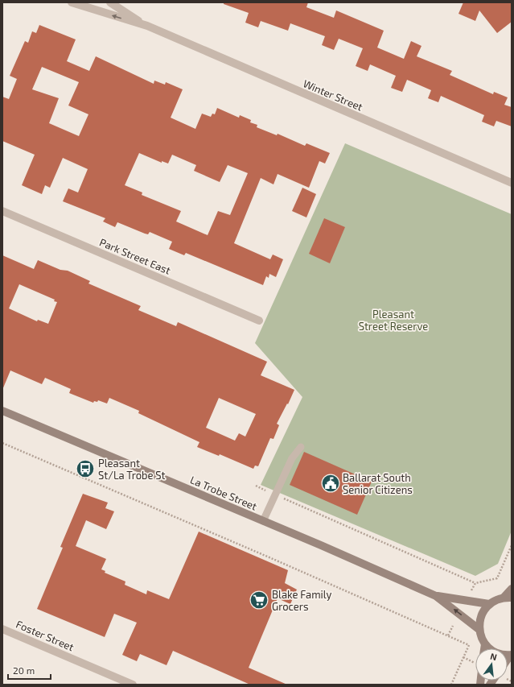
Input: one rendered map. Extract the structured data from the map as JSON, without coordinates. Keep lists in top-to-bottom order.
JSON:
{
  "streets": {
    "main road": ["La Trobe Street"],
    "street": ["Winter Street", "Park Street East", "Foster Street"]
  },
  "parks": ["Pleasant Street Reserve"],
  "places": {
    "bus stop": ["Pleasant St/La Trobe St"],
    "public building": ["Ballarat South Senior Citizens"],
    "supermarket": ["Blake Family Grocers"]
  },
  "scale_bar": "20 m",
  "north": "top"
}
